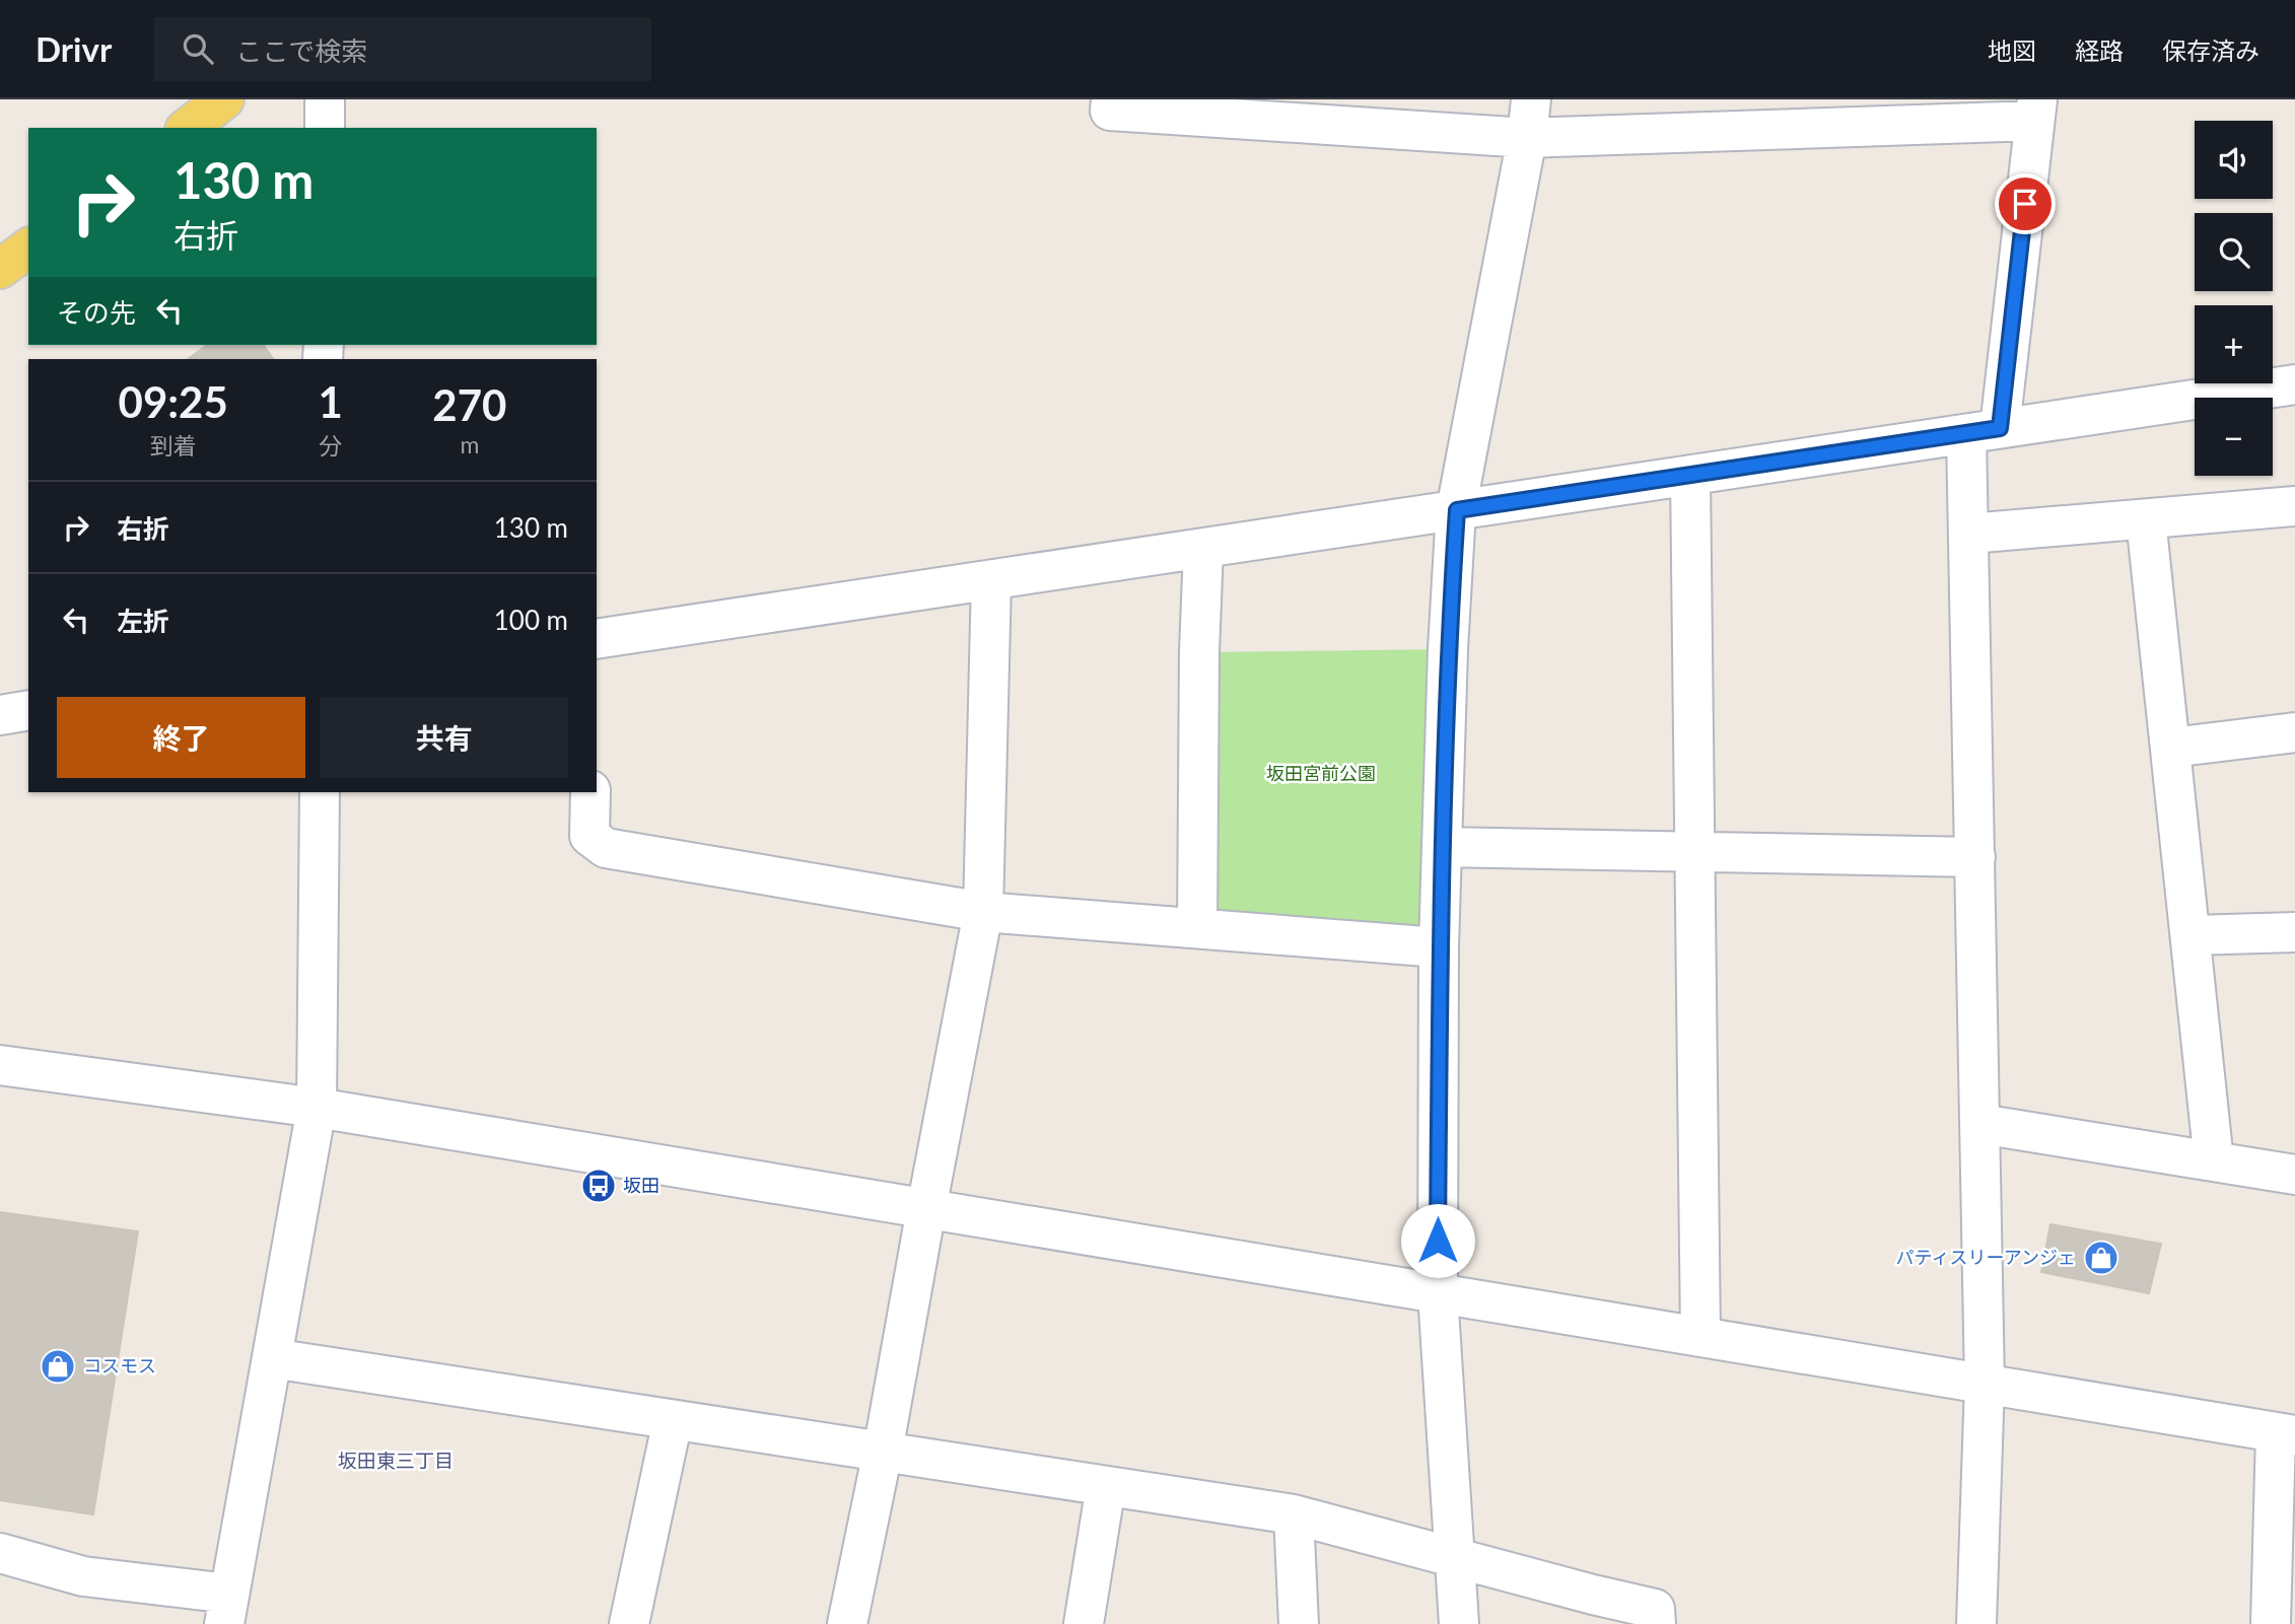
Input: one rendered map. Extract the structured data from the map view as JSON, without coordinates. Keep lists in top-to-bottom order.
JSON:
{
  "districts": ["坂田東三丁目"],
  "parks": ["坂田宮前公園"],
  "places": {
    "bus stop": ["坂田"],
    "shop": ["パティスリーアンジェ", "コスモス"]
  },
  "page": {
    "header": "Drivr",
    "search": "ここで検索",
    "nav": ["地図", "経路", "保存済み"],
    "map_buttons": ["+", "−"],
    "turn": ["130 m", "右折"],
    "then": "その先",
    "eta": [
      "09:25",
      "到着",
      "1",
      "分",
      "270",
      "m"
    ],
    "list": [
      {
        "name": "右折",
        "value": "130 m"
      },
      {
        "name": "左折",
        "value": "100 m"
      }
    ],
    "buttons": ["終了", "共有"]
  }
}
